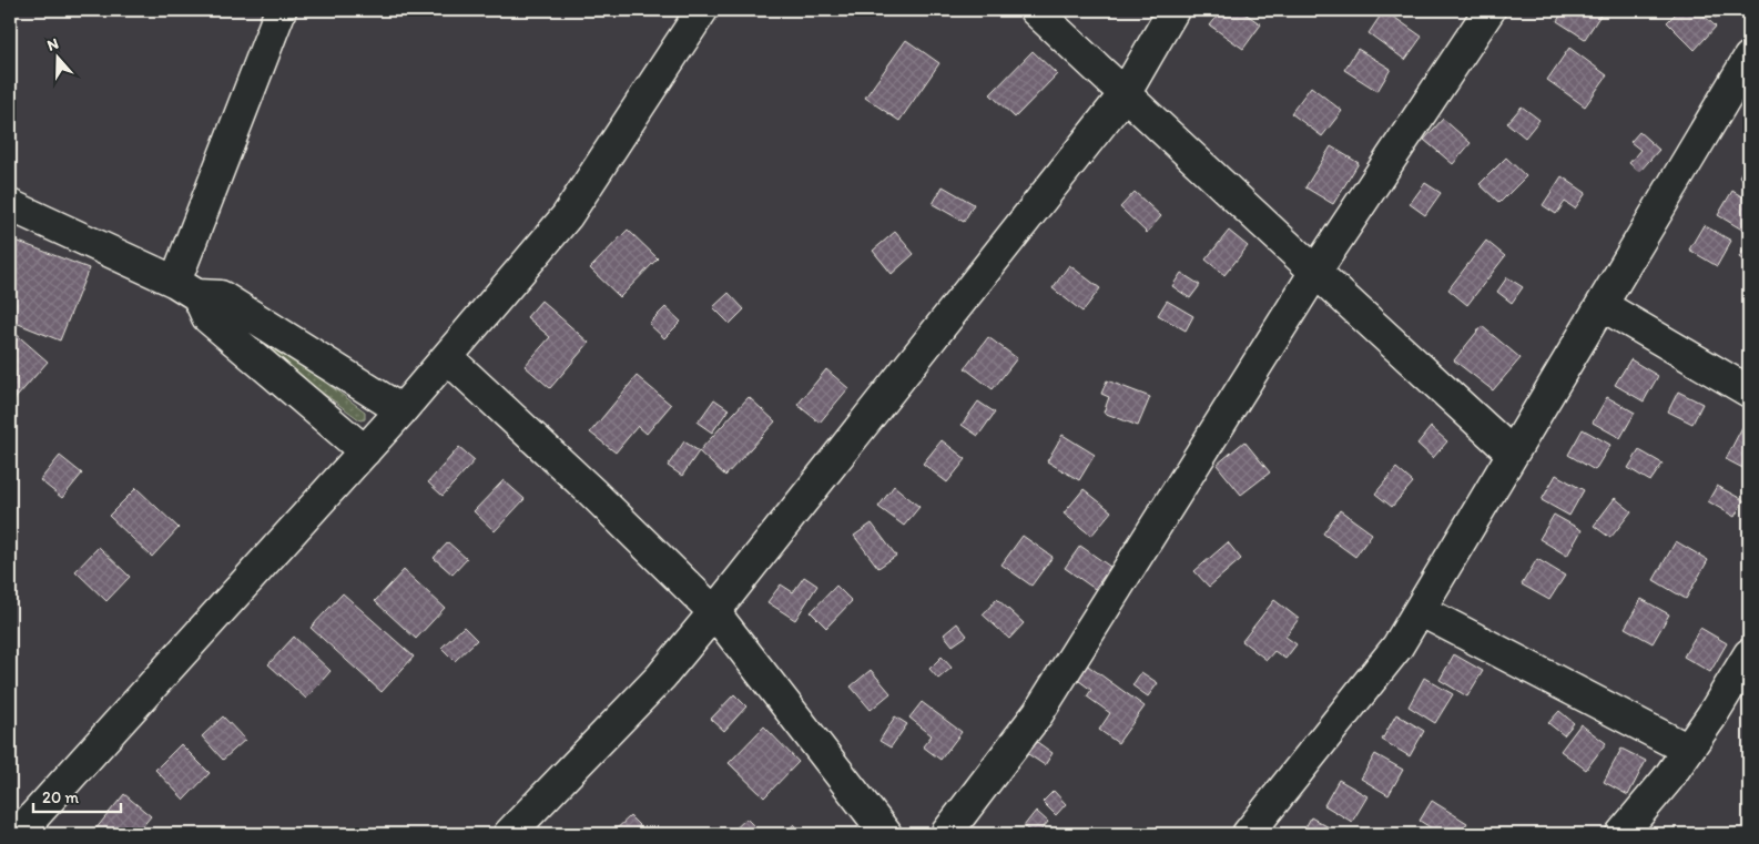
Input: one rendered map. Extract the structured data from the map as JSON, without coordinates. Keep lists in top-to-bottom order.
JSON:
{
  "scale_bar": "20 m",
  "north": "top"
}
